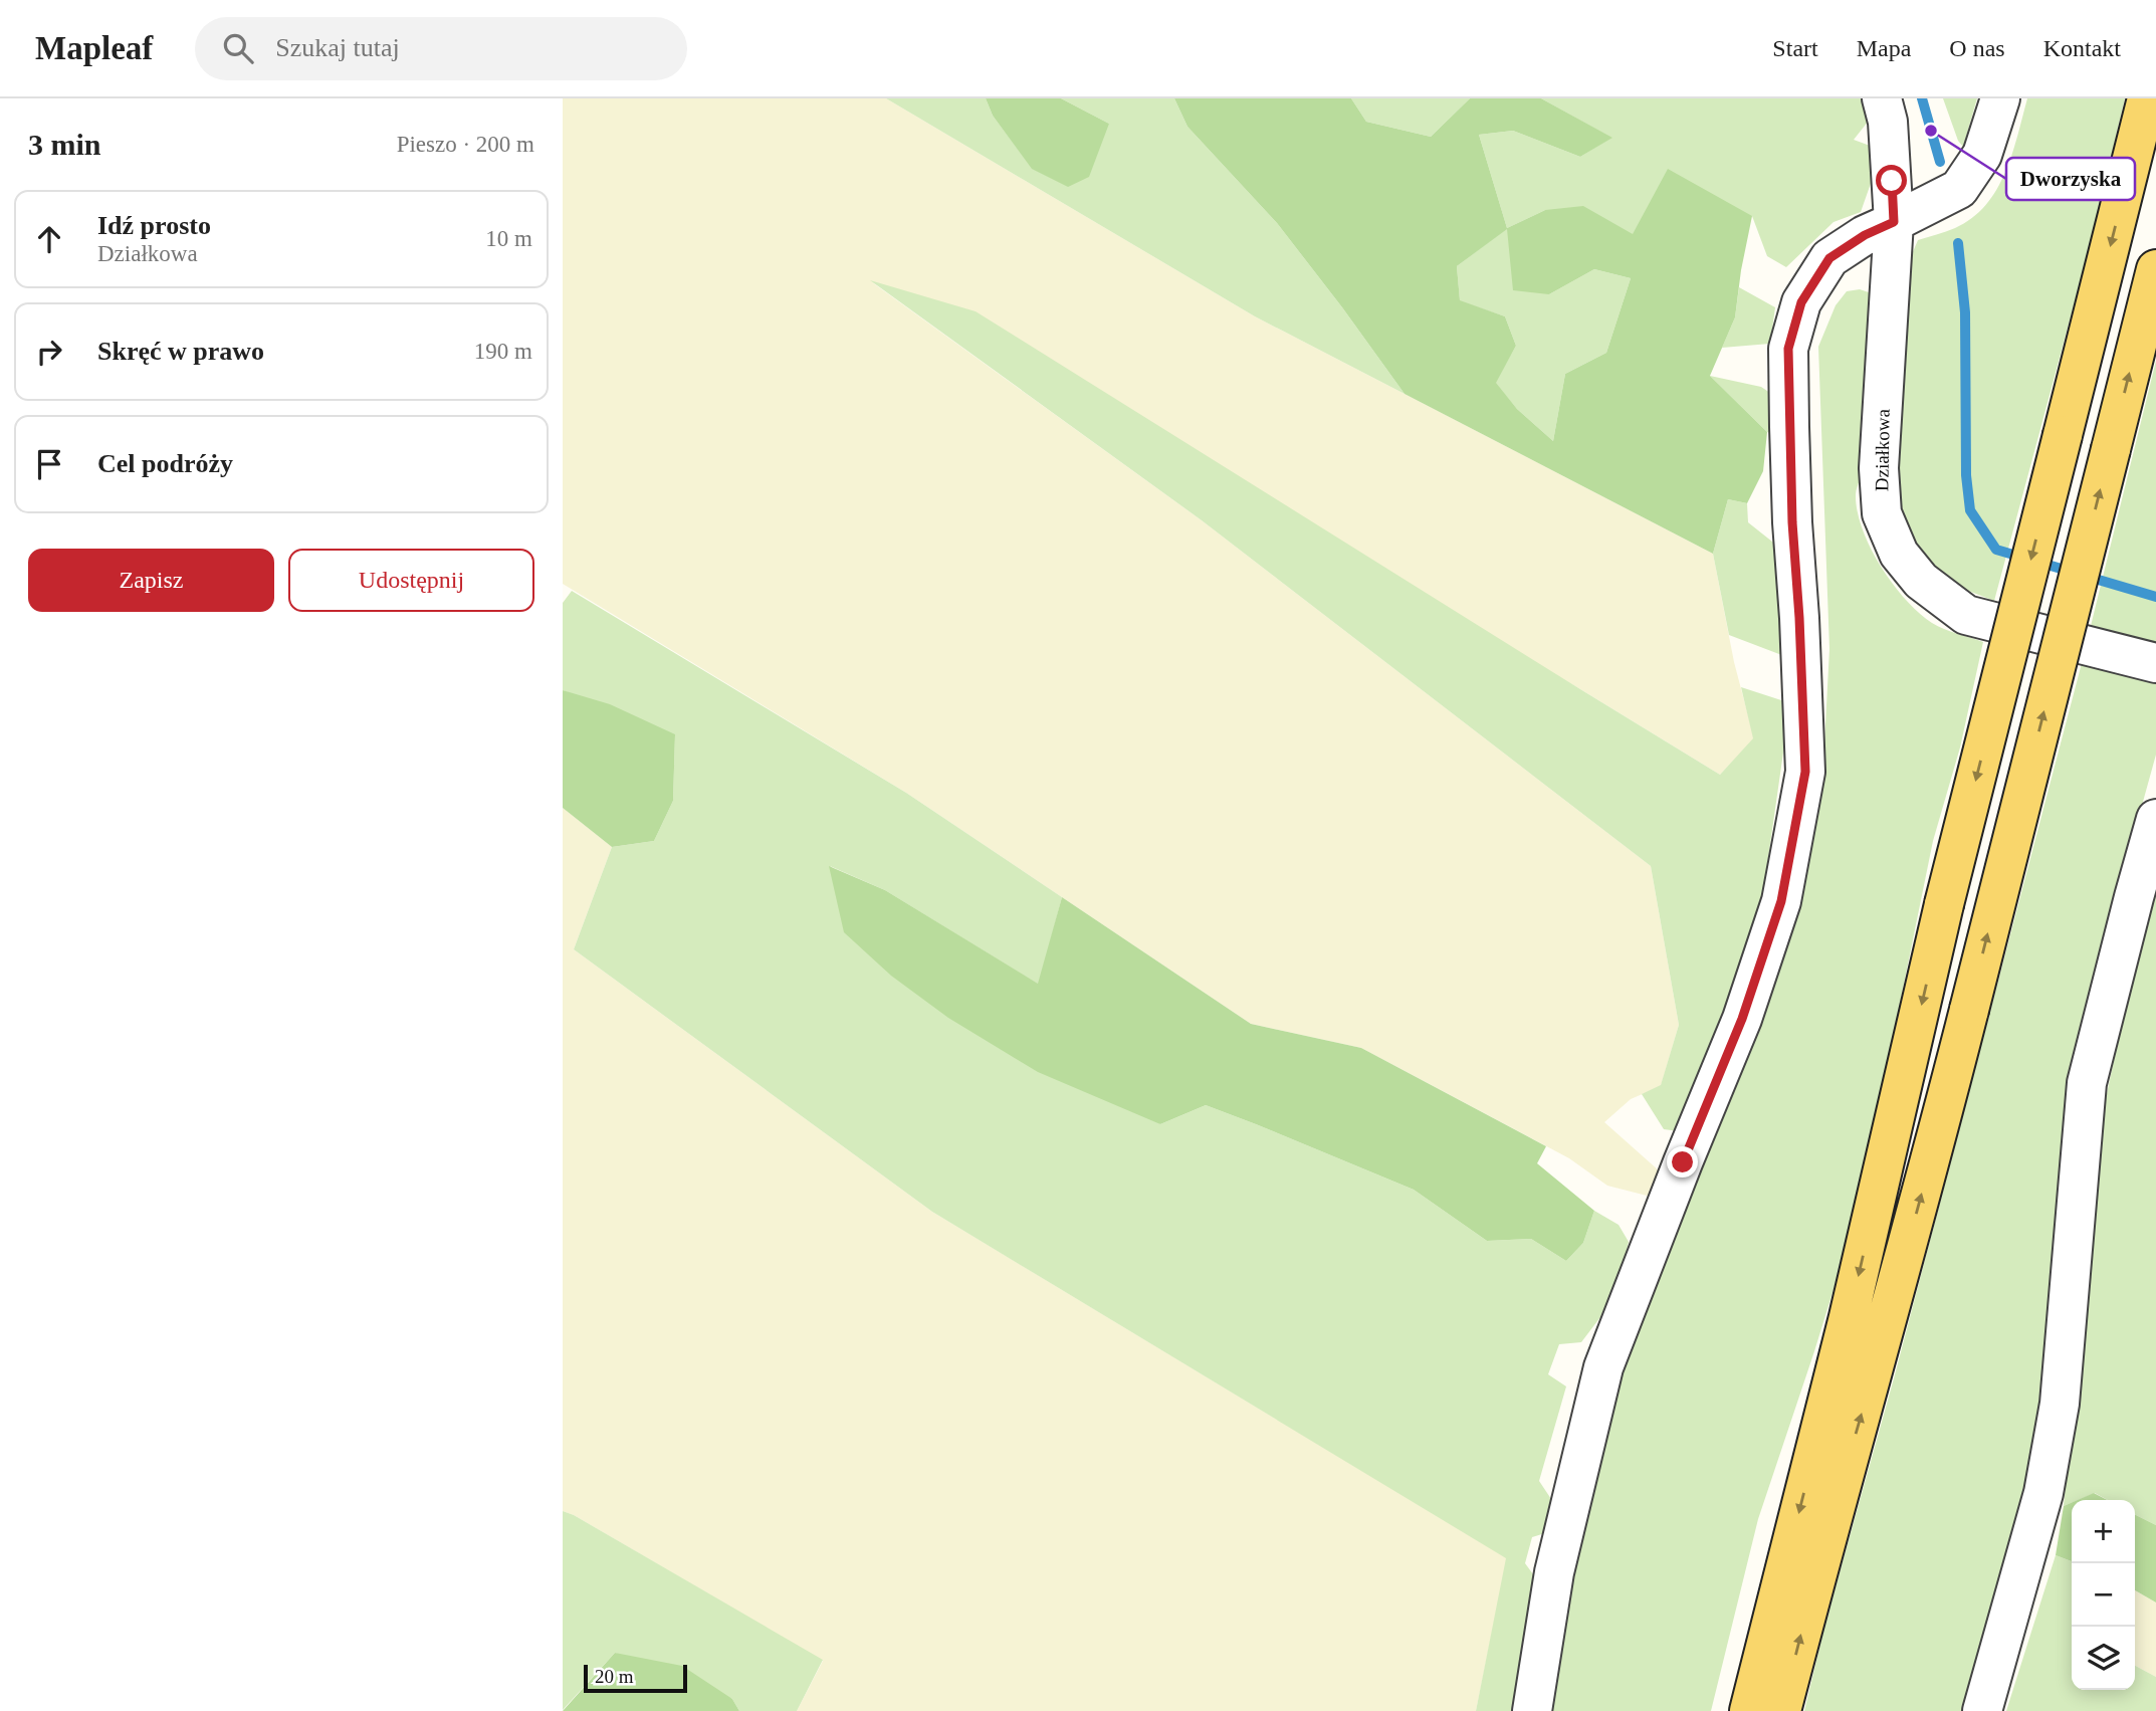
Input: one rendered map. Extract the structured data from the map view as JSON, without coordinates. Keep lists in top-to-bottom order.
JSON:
{
  "streets": {
    "lane": ["Działkowa"]
  },
  "places": ["Dworzyska"],
  "scale_bar": "20 m",
  "page": {
    "header": "Mapleaf",
    "search": "Szukaj tutaj",
    "nav": [
      "Start",
      "Mapa",
      "O nas",
      "Kontakt"
    ],
    "heading": ["3 min", "Pieszo · 200 m"],
    "list": [
      ["Idź prosto", "Działkowa", "10 m"],
      ["Skręć w prawo", "190 m"],
      "Cel podróży"
    ],
    "buttons": ["Zapisz", "Udostępnij"],
    "map_buttons": ["+", "−"],
    "scale": "20 m"
  }
}
